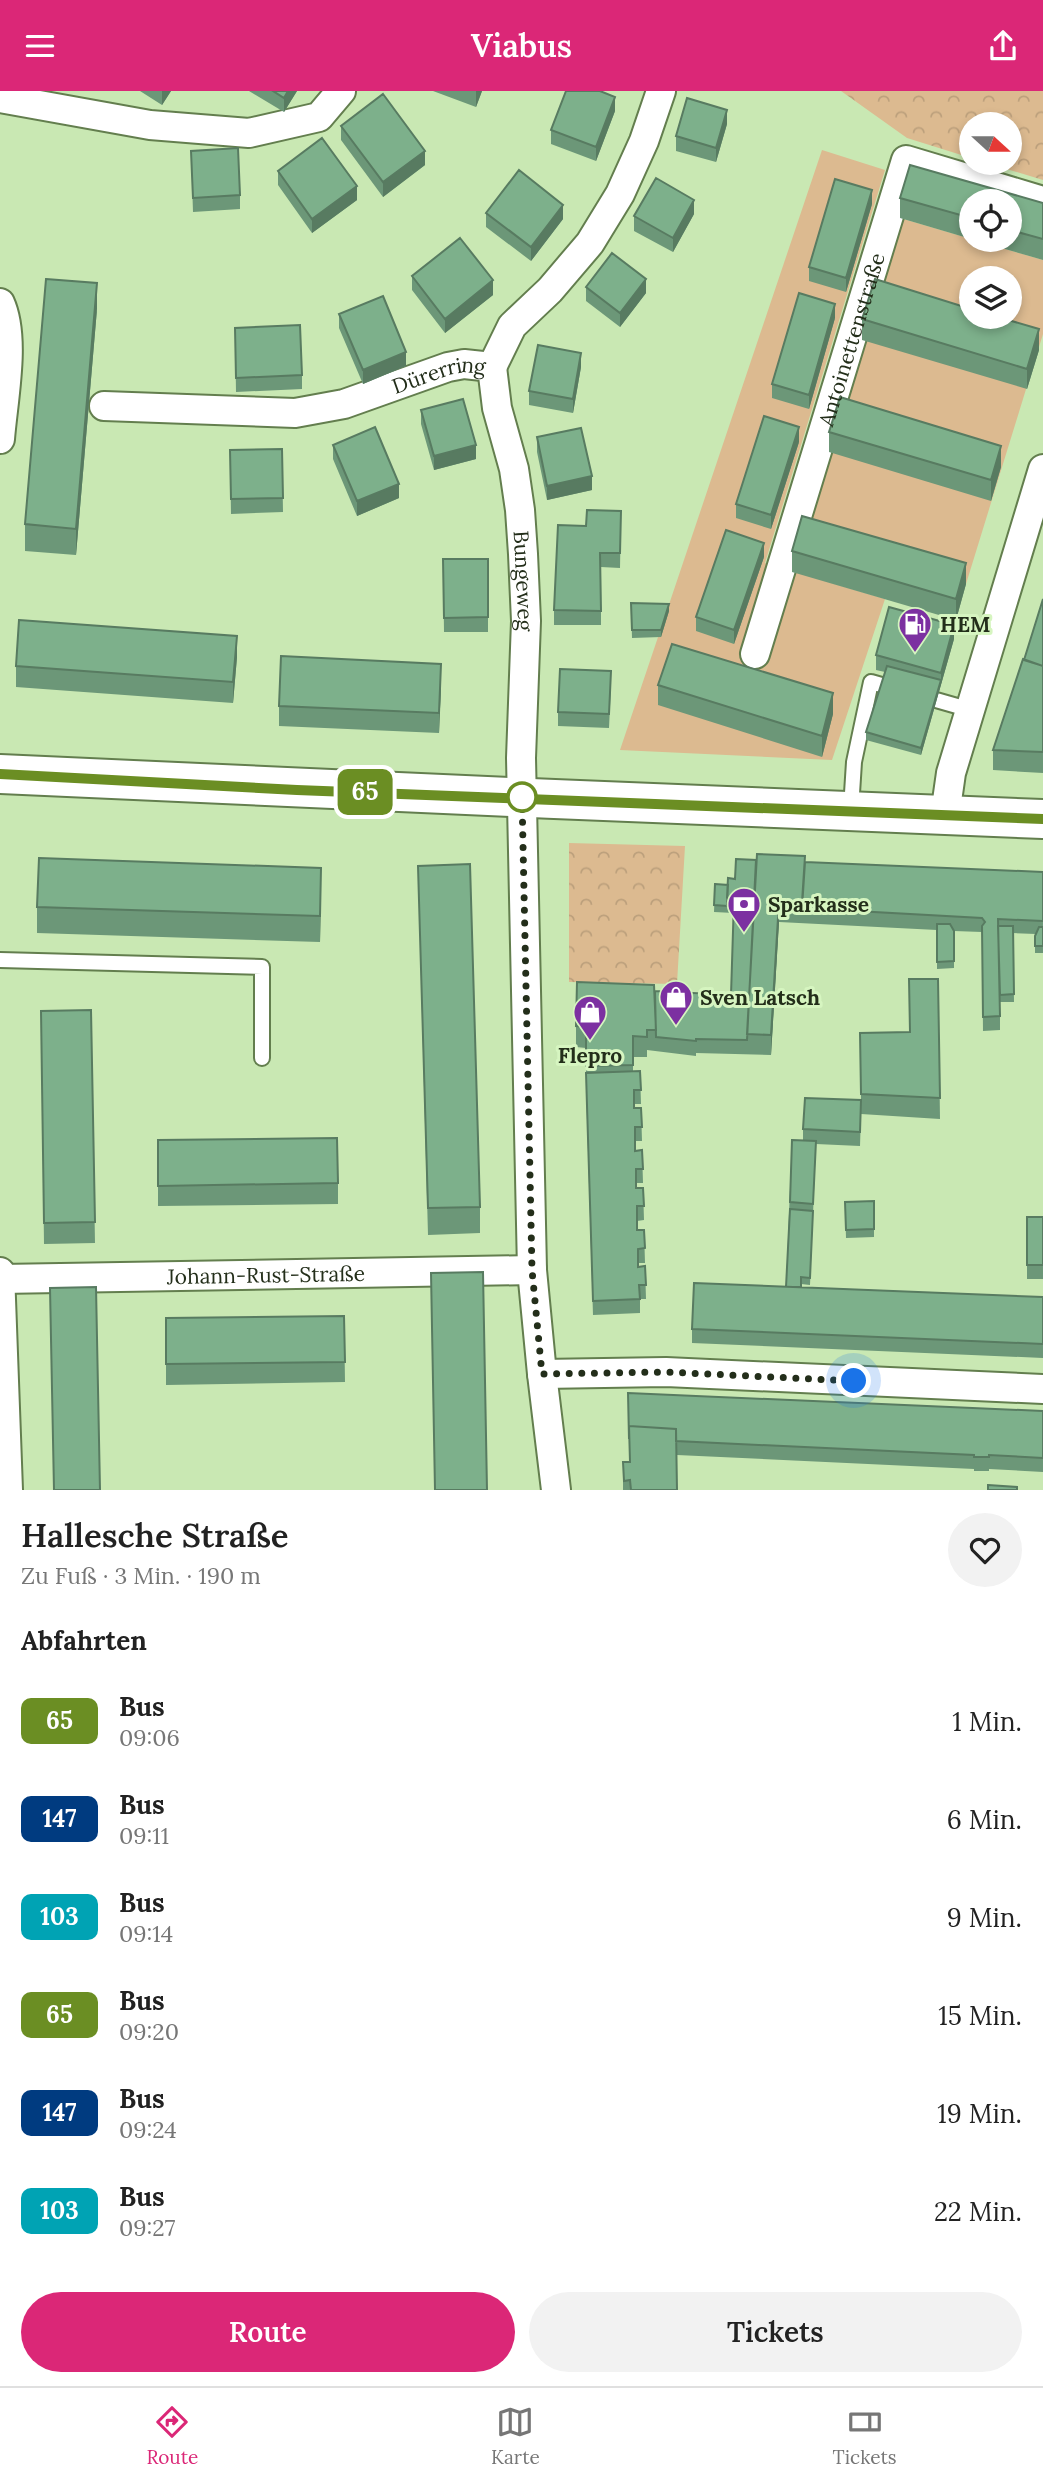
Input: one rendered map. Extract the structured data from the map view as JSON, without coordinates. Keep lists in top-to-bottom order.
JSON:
{
  "streets": {
    "street": [
      "Antoinettenstraße",
      "Dürerring",
      "Bungeweg",
      "Johann-Rust-Straße"
    ]
  },
  "crossings": [
    ["Dürerring", "Bungeweg"]
  ],
  "places": {
    "fuel station": ["HEM"],
    "bank": ["Sparkasse"],
    "shop": ["Sven Latsch", "Flepro"]
  },
  "lines": ["bus line 65"],
  "north": "right",
  "page": {
    "header": "Viabus",
    "on_map": "65",
    "heading": [
      ["Hallesche Straße", "Zu Fuß · 3 Min. · 190 m"],
      "Abfahrten"
    ],
    "list": [
      {
        "mark": "65",
        "name": "Bus",
        "note": "09:06",
        "value": "1 Min."
      },
      {
        "mark": "147",
        "name": "Bus",
        "note": "09:11",
        "value": "6 Min."
      },
      {
        "mark": "103",
        "name": "Bus",
        "note": "09:14",
        "value": "9 Min."
      },
      {
        "mark": "65",
        "name": "Bus",
        "note": "09:20",
        "value": "15 Min."
      },
      {
        "mark": "147",
        "name": "Bus",
        "note": "09:24",
        "value": "19 Min."
      },
      {
        "mark": "103",
        "name": "Bus",
        "note": "09:27",
        "value": "22 Min."
      }
    ],
    "buttons": ["Route", "Tickets"],
    "tabs": ["Route", "Karte", "Tickets"]
  }
}
